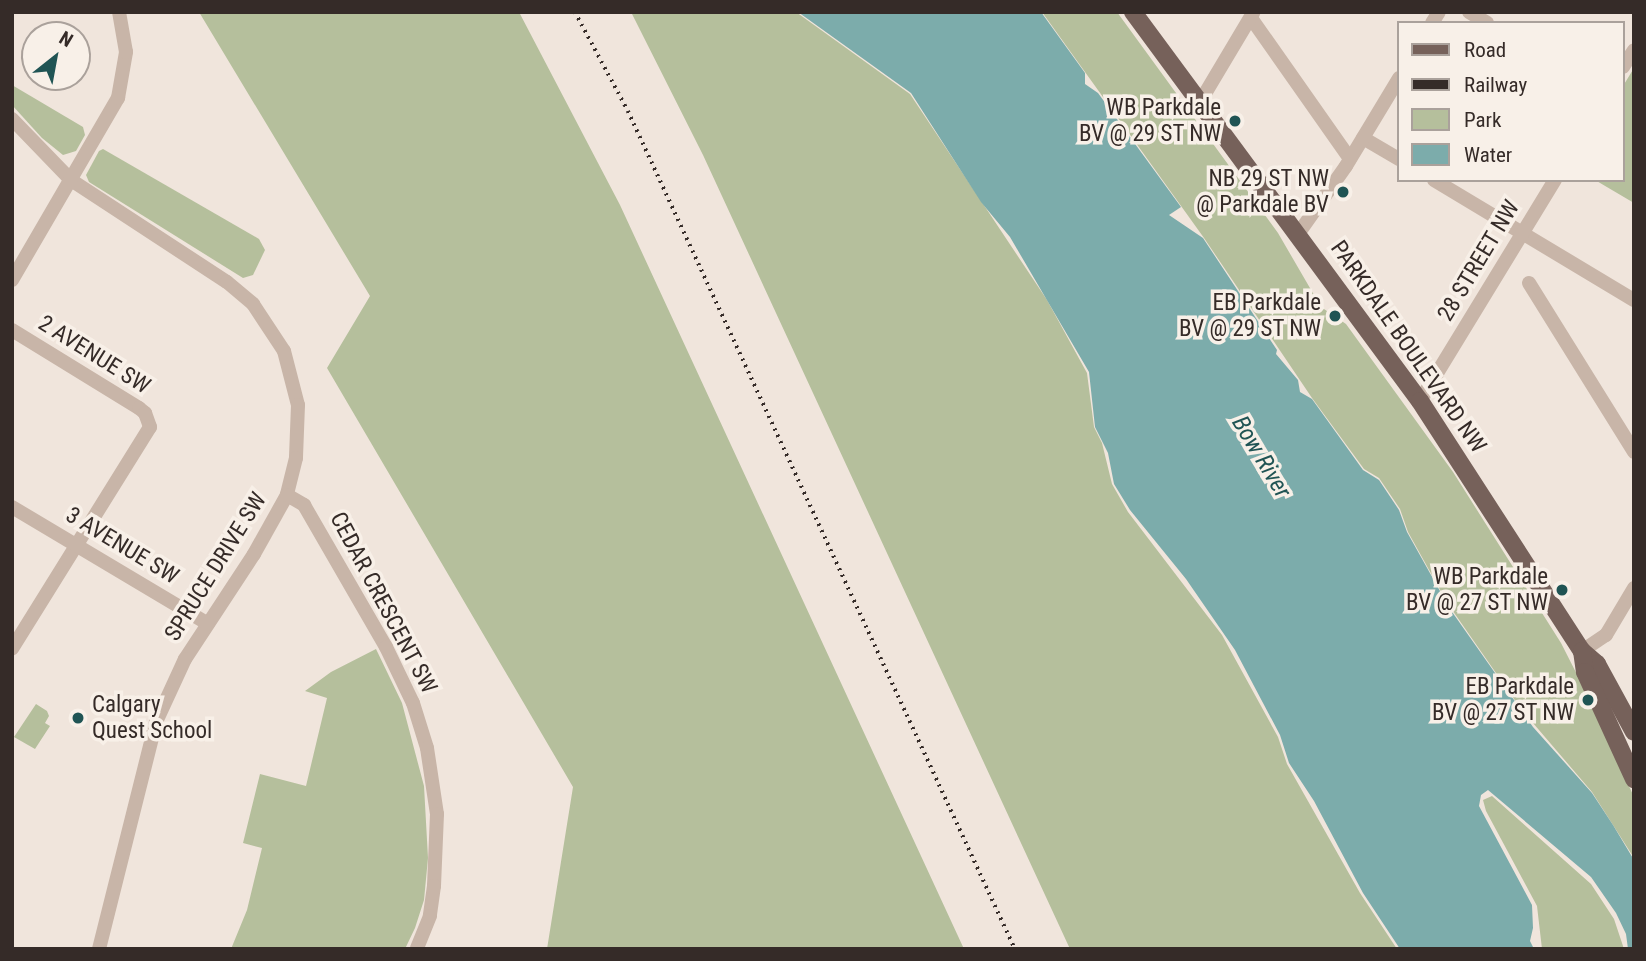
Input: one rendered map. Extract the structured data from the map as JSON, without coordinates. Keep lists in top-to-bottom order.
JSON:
{
  "streets": {
    "main road": ["PARKDALE BOULEVARD NW"],
    "street": [
      "28 STREET NW",
      "2 AVENUE SW",
      "3 AVENUE SW",
      "SPRUCE DRIVE SW",
      "CEDAR CRESCENT SW"
    ]
  },
  "crossings": [
    ["28 STREET NW", "PARKDALE BOULEVARD NW"],
    ["2 AVENUE SW", "3 AVENUE SW"],
    ["3 AVENUE SW", "SPRUCE DRIVE SW"],
    ["SPRUCE DRIVE SW", "CEDAR CRESCENT SW"]
  ],
  "water": ["Bow River"],
  "places": [
    "WB Parkdale BV @ 29 ST NW",
    "NB 29 ST NW @ Parkdale BV",
    "EB Parkdale BV @ 29 ST NW",
    "WB Parkdale BV @ 27 ST NW",
    "EB Parkdale BV @ 27 ST NW",
    "Calgary Quest School"
  ],
  "legend": [
    "Road",
    "Railway",
    "Park",
    "Water"
  ],
  "north": "top right"
}
